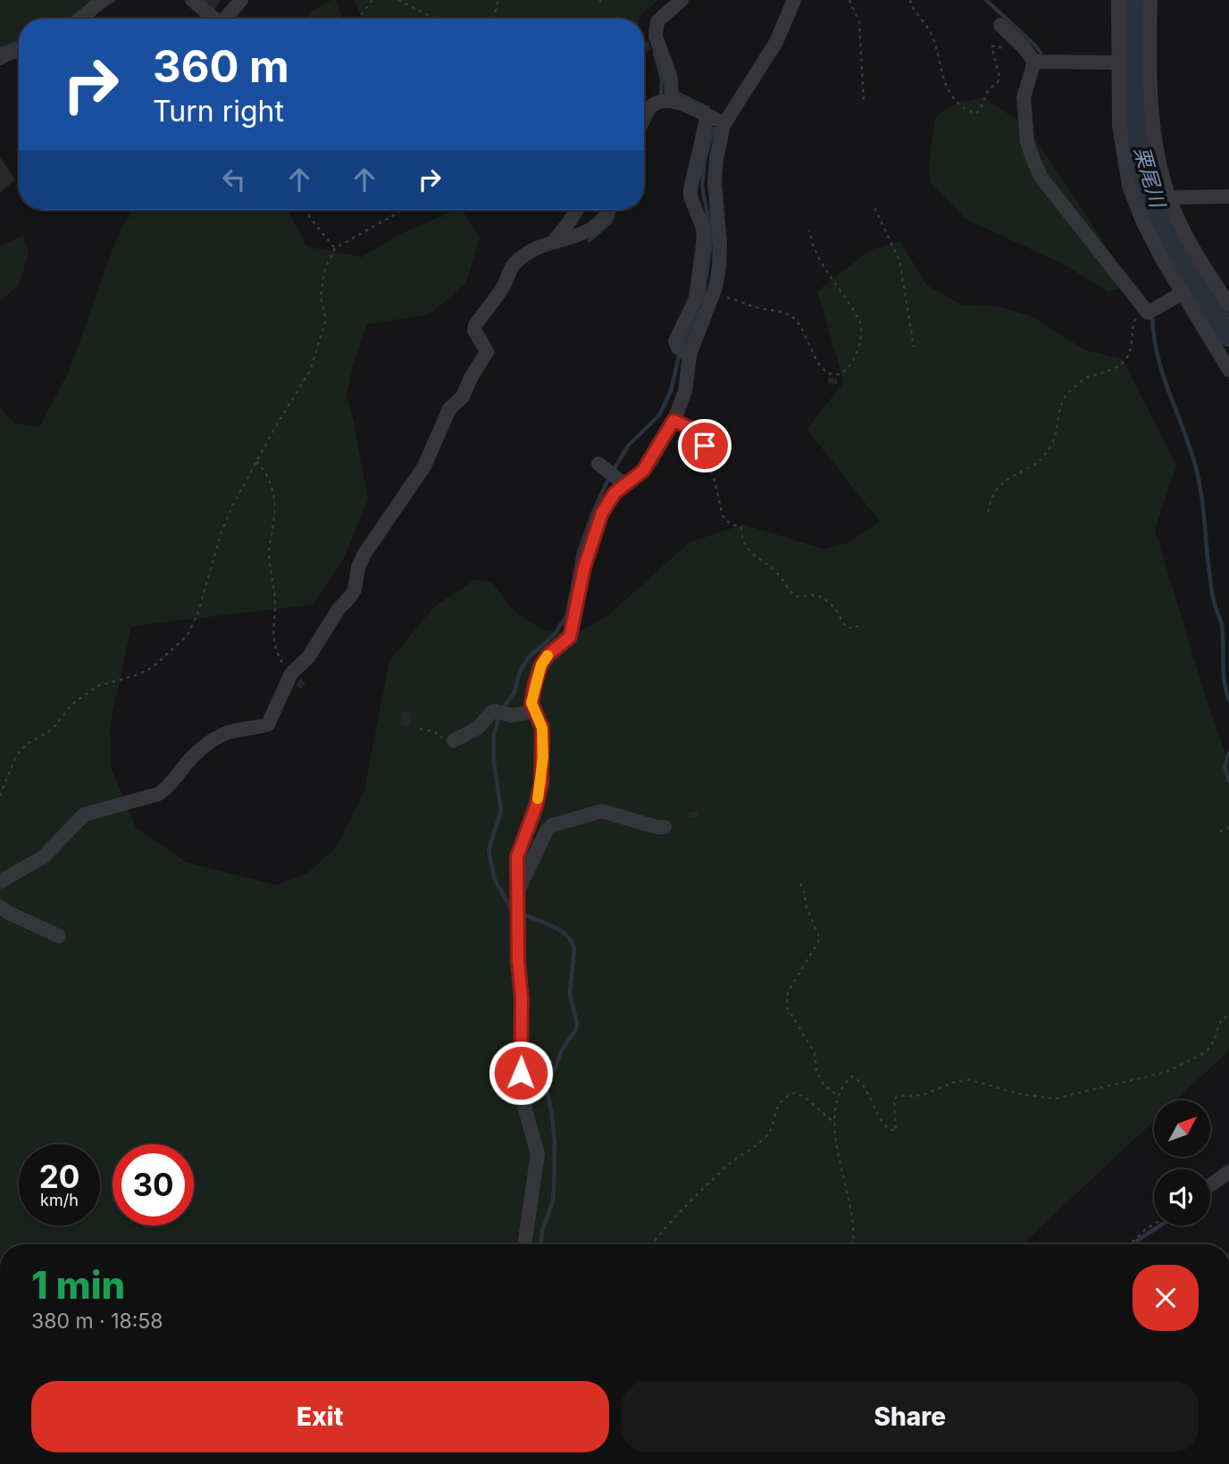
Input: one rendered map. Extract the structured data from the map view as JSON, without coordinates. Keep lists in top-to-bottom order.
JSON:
{
  "water": ["栗尾川"],
  "north": "top right",
  "page": {
    "turn": ["360 m", "Turn right"],
    "speed": "20 km/h",
    "limit": "30",
    "heading": ["1 min", "380 m · 18:58"],
    "buttons": ["Exit", "Share"]
  }
}
